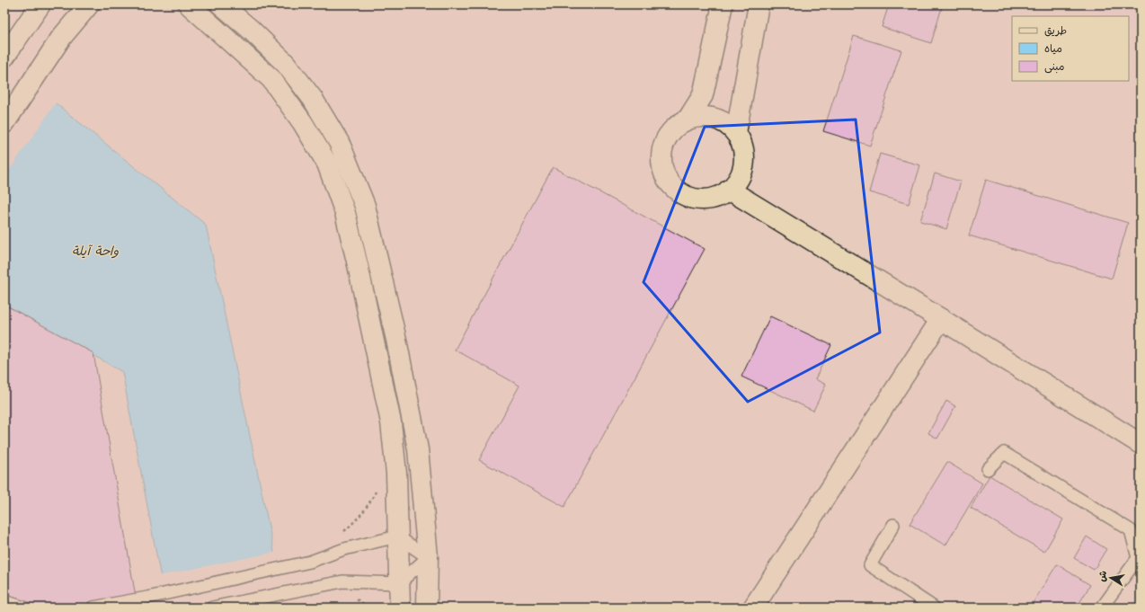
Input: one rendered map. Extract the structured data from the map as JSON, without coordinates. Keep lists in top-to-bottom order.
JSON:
{
  "water": ["واحة آيلة"],
  "legend": ["طريق", "مياه", "مبنى"],
  "north": "left"
}
